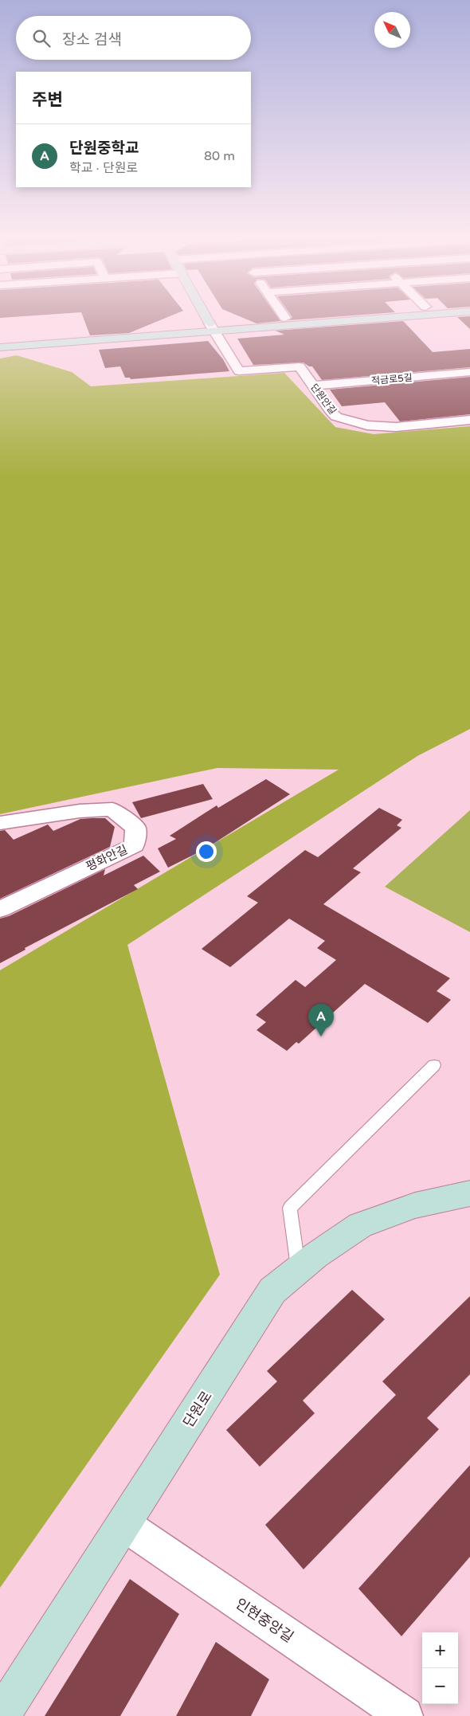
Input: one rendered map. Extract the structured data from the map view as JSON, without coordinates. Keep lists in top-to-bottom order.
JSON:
{
  "streets": {
    "main road": ["단원로"],
    "street": [
      "적금로5길",
      "단원안길",
      "평화안길",
      "인현중앙길"
    ]
  },
  "crossings": [
    ["적금로5길", "단원안길"],
    ["단원로", "인현중앙길"]
  ],
  "north": "top left",
  "page": {
    "search": "장소 검색",
    "heading": "주변",
    "list": [
      {
        "mark": "A",
        "name": "단원중학교",
        "note": "학교 · 단원로",
        "value": "80 m"
      }
    ],
    "pins": "A",
    "map_buttons": ["+", "−"]
  }
}
